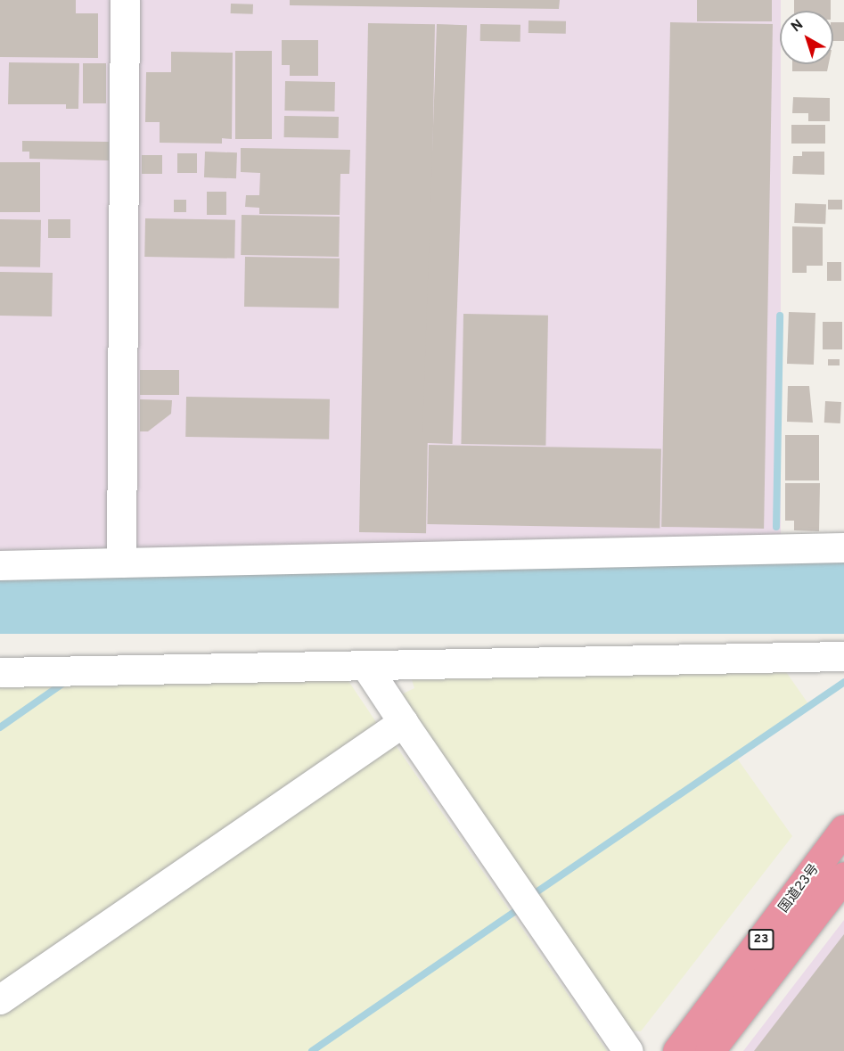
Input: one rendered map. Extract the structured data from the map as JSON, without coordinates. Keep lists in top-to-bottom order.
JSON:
{
  "streets": {
    "highway": ["国道23号", "23"]
  },
  "north": "top left"
}
